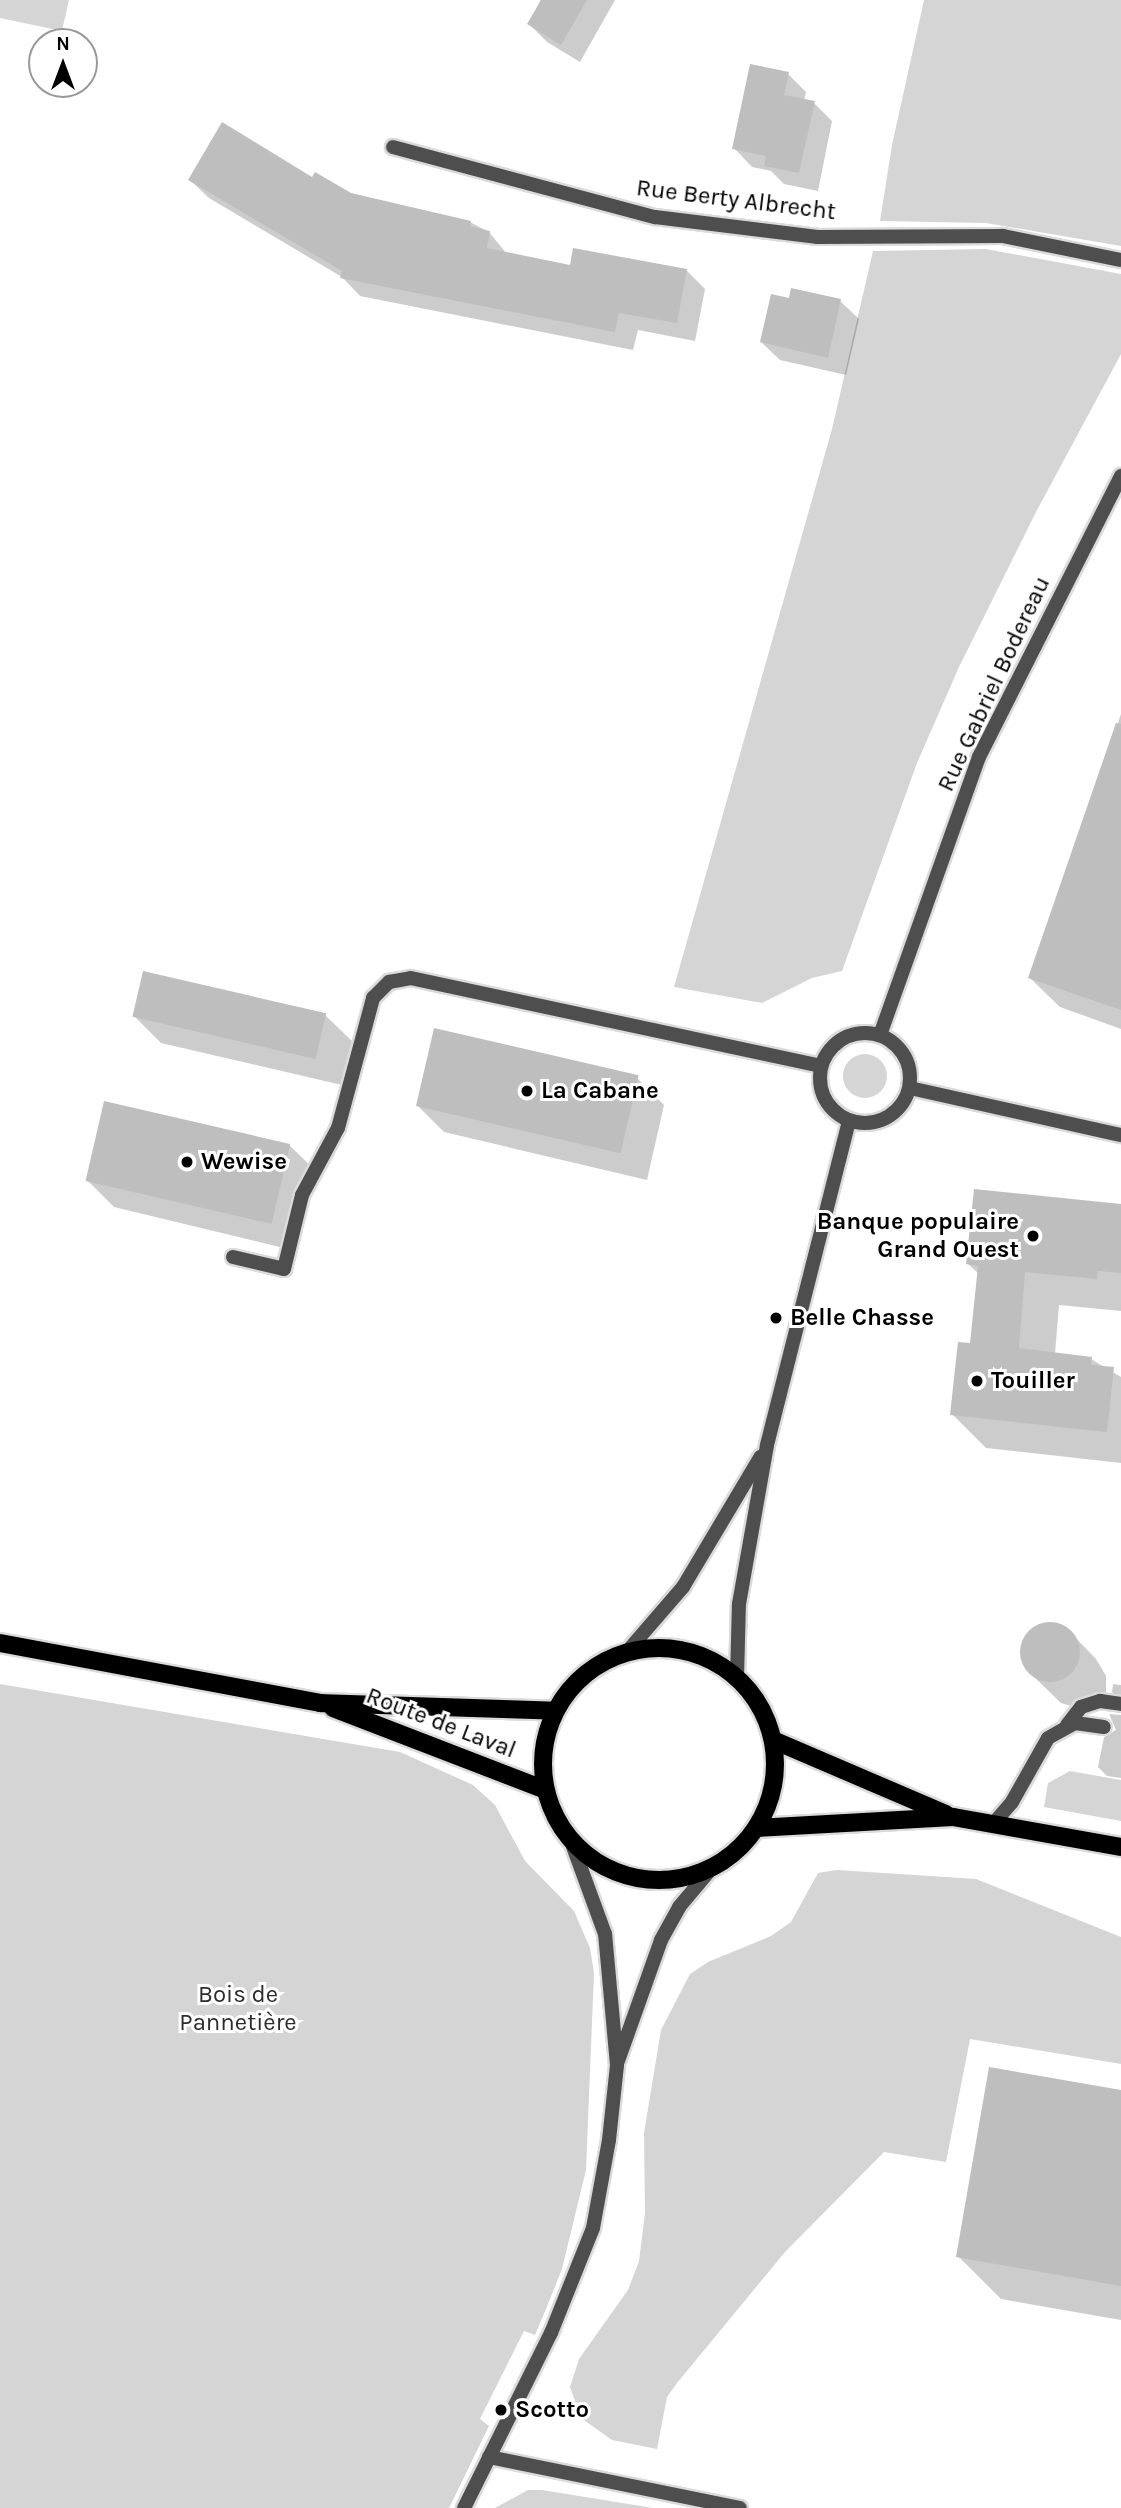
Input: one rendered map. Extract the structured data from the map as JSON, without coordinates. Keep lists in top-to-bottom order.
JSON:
{
  "streets": {
    "main road": ["Route de Laval"],
    "street": ["Rue Berty Albrecht", "Rue Gabriel Bodereau"]
  },
  "parks": ["Bois de Pannetière"],
  "places": [
    "La Cabane",
    "Wewise",
    "Banque populaire Grand Ouest",
    "Belle Chasse",
    "Touiller",
    "Scotto"
  ],
  "north": "top"
}
